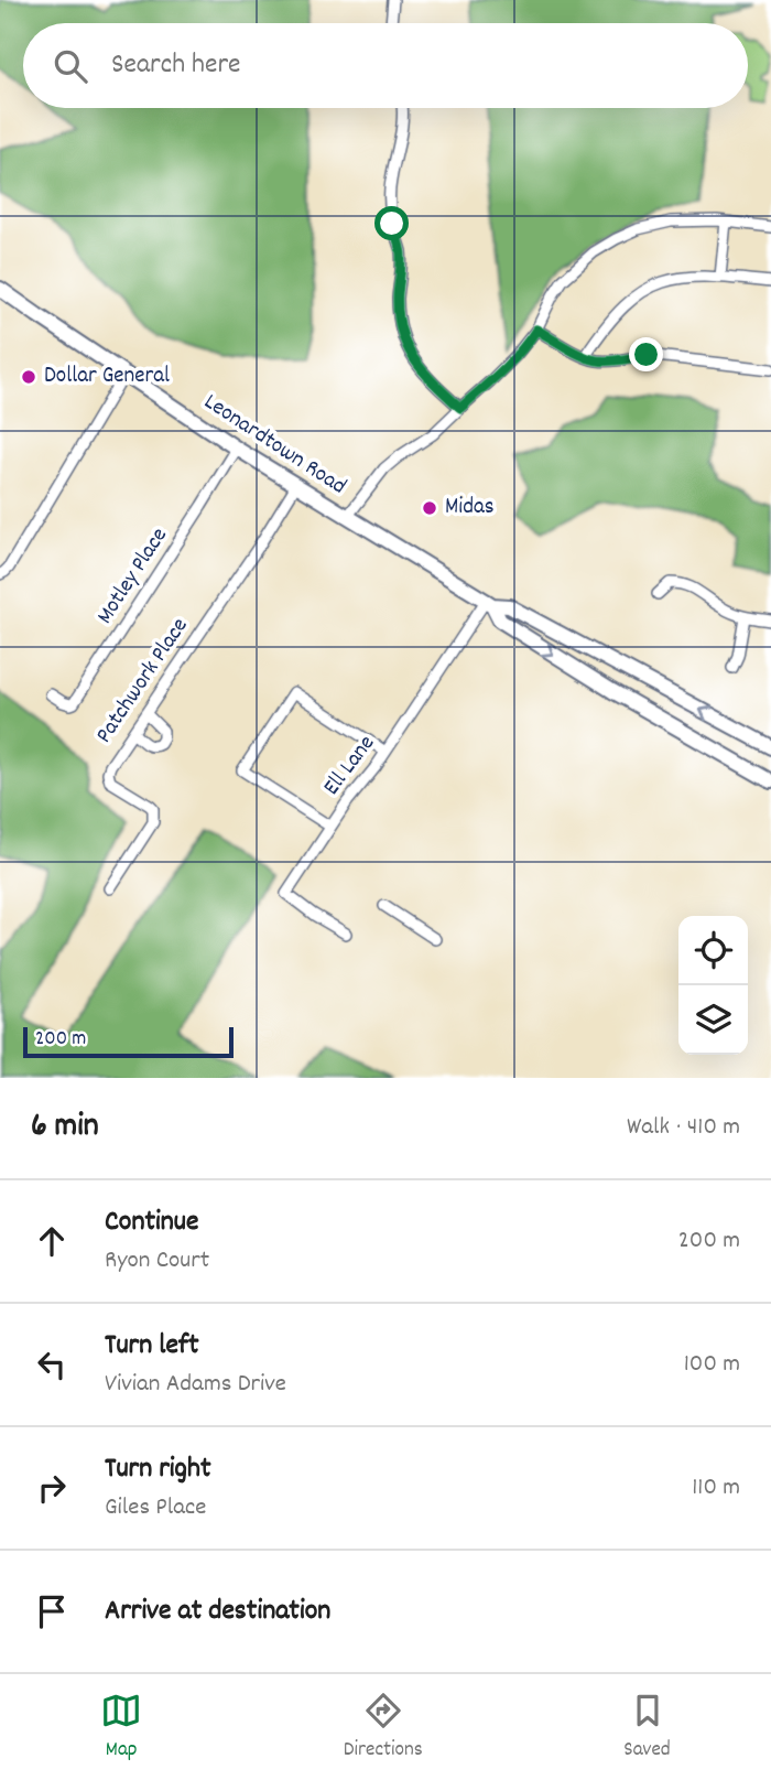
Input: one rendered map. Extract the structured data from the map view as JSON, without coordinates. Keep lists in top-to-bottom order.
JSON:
{
  "streets": {
    "highway": ["Leonardtown Road"],
    "street": ["Motley Place", "Patchwork Place", "Ell Lane"]
  },
  "crossings": [
    ["Leonardtown Road", "Motley Place"],
    ["Leonardtown Road", "Patchwork Place"],
    ["Leonardtown Road", "Ell Lane"]
  ],
  "places": ["Dollar General", "Midas"],
  "scale_bar": "200 m",
  "page": {
    "search": "Search here",
    "scale": "200 m",
    "heading": ["6 min", "Walk · 410 m"],
    "list": [
      ["Continue", "Ryon Court", "200 m"],
      ["Turn left", "Vivian Adams Drive", "100 m"],
      ["Turn right", "Giles Place", "110 m"],
      "Arrive at destination"
    ],
    "nav": ["Map", "Directions", "Saved"]
  }
}
